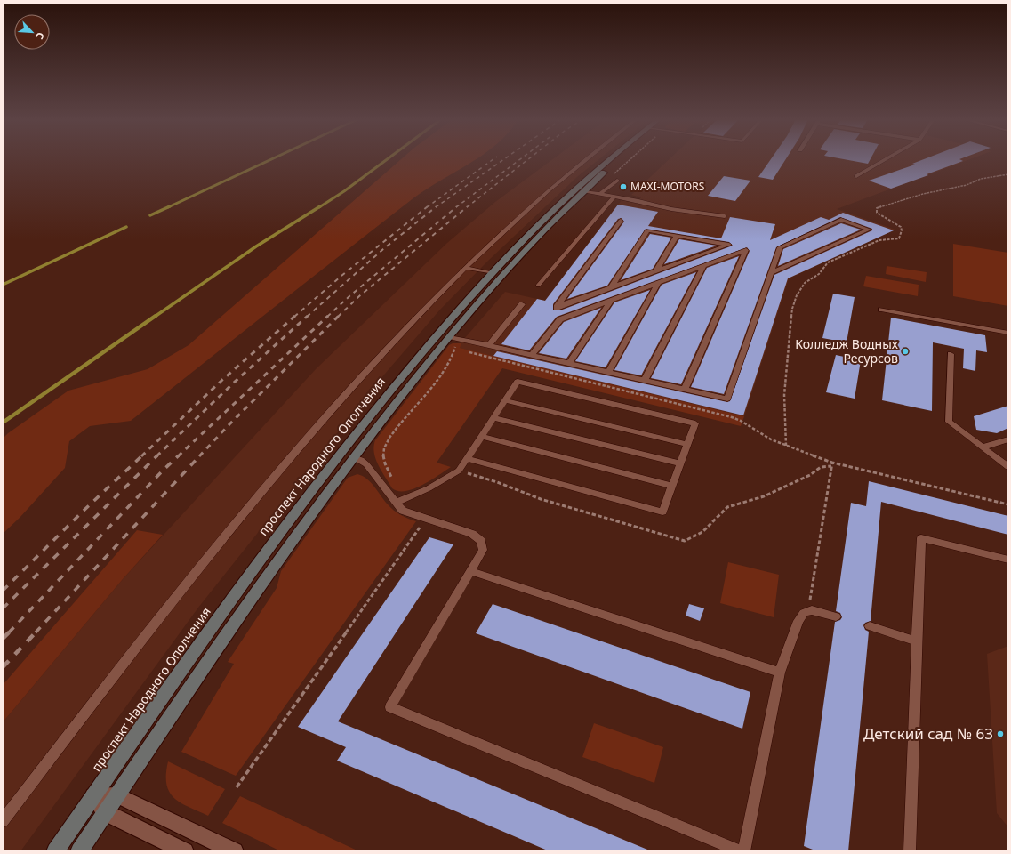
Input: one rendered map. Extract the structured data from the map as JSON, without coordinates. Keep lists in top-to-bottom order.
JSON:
{
  "streets": {
    "main road": ["проспект Народного Ополчения"]
  },
  "places": ["MAXI-MOTORS", "Колледж Водных Ресурсов", "Детский сад № 63"],
  "north": "bottom right"
}
